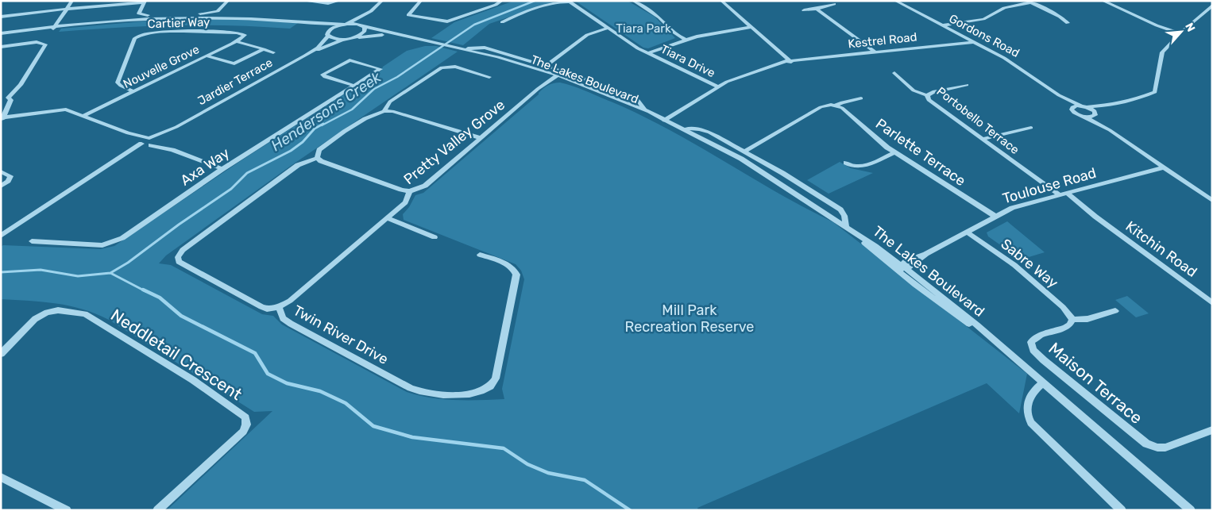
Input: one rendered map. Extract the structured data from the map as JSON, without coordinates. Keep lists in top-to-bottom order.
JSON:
{
  "streets": {
    "street": [
      "Cartier Way",
      "Gordons Road",
      "Kestrel Road",
      "Tiara Drive",
      "Nouvelle Grove",
      "The Lakes Boulevard",
      "Jardier Terrace",
      "Portobello Terrace",
      "Pretty Valley Grove",
      "Parlette Terrace",
      "Axa Way",
      "Toulouse Road",
      "Kitchin Road",
      "Sabre Way",
      "Twin River Drive",
      "Neddletail Crescent",
      "Maison Terrace"
    ]
  },
  "crossings": [
    ["Cartier Way", "Nouvelle Grove"],
    ["Gordons Road", "Kestrel Road"],
    ["Kestrel Road", "Tiara Drive"],
    ["Kestrel Road", "The Lakes Boulevard"],
    ["The Lakes Boulevard", "Jardier Terrace"],
    ["The Lakes Boulevard", "Pretty Valley Grove"],
    ["The Lakes Boulevard", "Toulouse Road"],
    ["Portobello Terrace", "Toulouse Road"],
    ["Portobello Terrace", "Kitchin Road"],
    ["Pretty Valley Grove", "Twin River Drive"],
    ["Parlette Terrace", "Toulouse Road"],
    ["Toulouse Road", "Kitchin Road"],
    ["Toulouse Road", "Sabre Way"],
    ["Sabre Way", "Maison Terrace"]
  ],
  "water": ["Hendersons Creek"],
  "parks": ["Tiara Park", "Mill Park Recreation Reserve"],
  "north": "top right"
}
